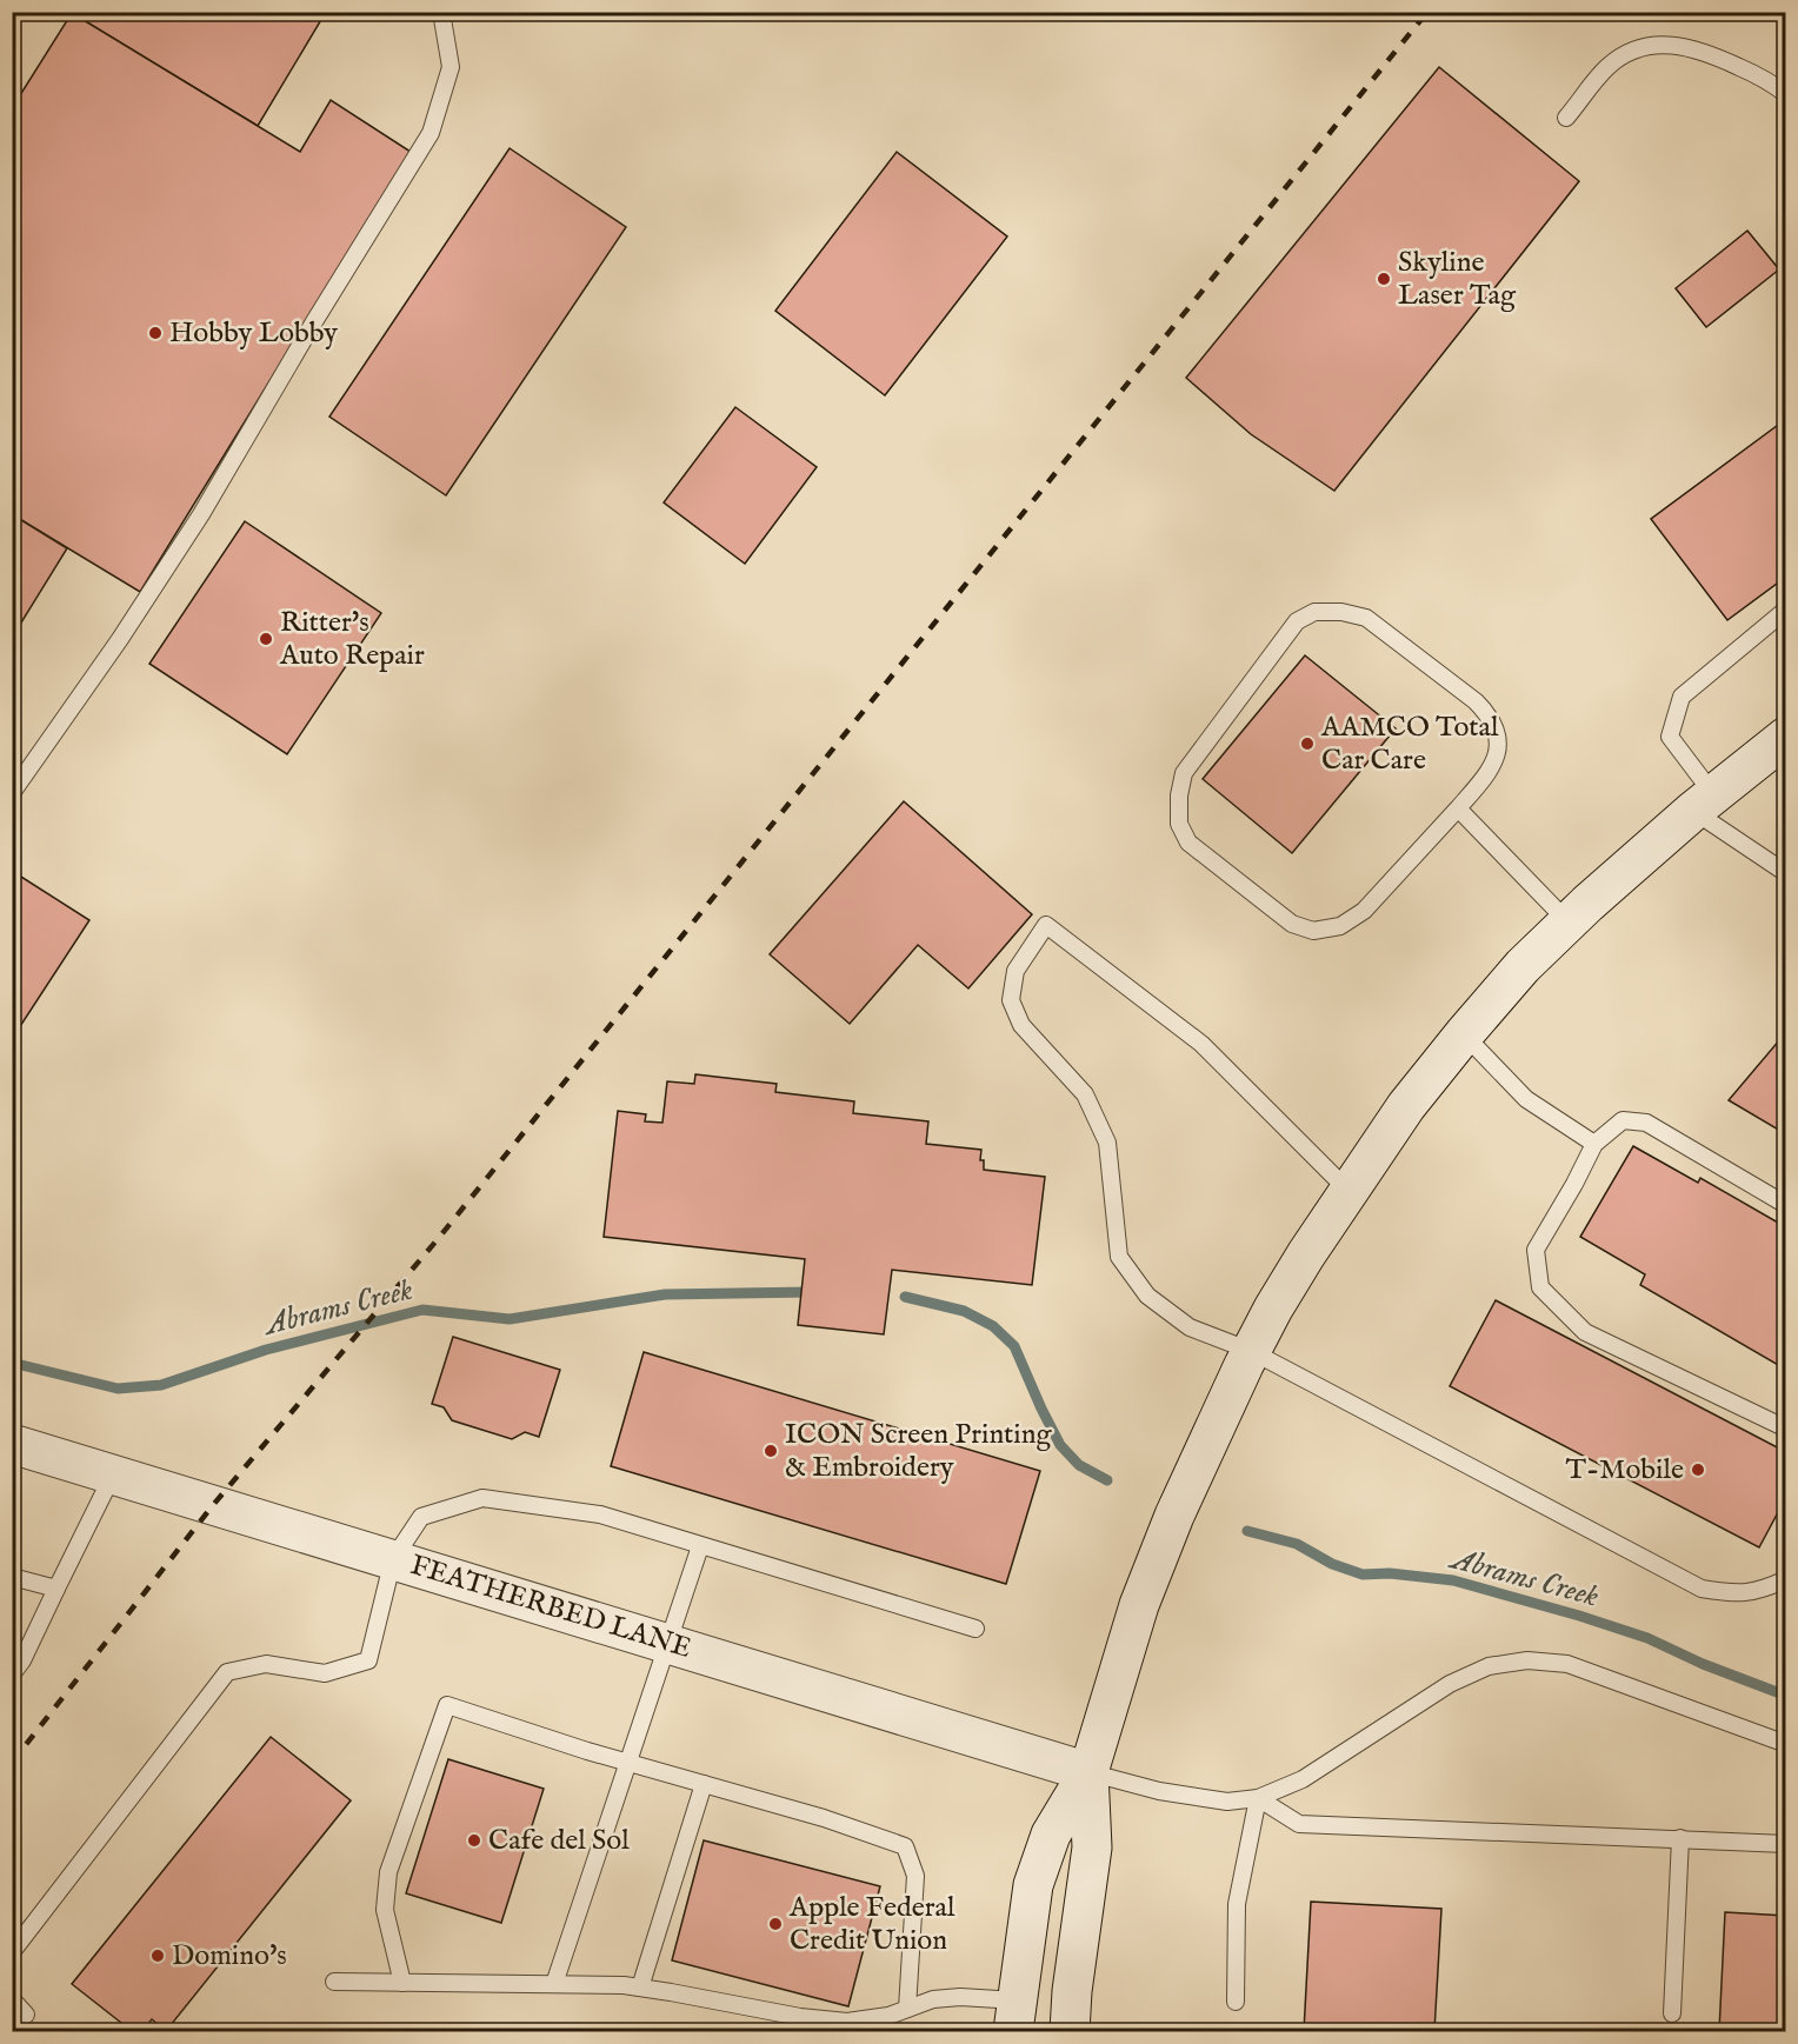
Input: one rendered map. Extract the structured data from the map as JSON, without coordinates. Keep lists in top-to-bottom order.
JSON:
{
  "streets": {
    "main road": ["FEATHERBED LANE"]
  },
  "water": ["Abrams Creek"],
  "places": [
    "Skyline Laser Tag",
    "Hobby Lobby",
    "Ritter's Auto Repair",
    "AAMCO Total Car Care",
    "ICON Screen Printing & Embroidery",
    "T-Mobile",
    "Cafe del Sol",
    "Apple Federal Credit Union",
    "Domino's"
  ]
}
